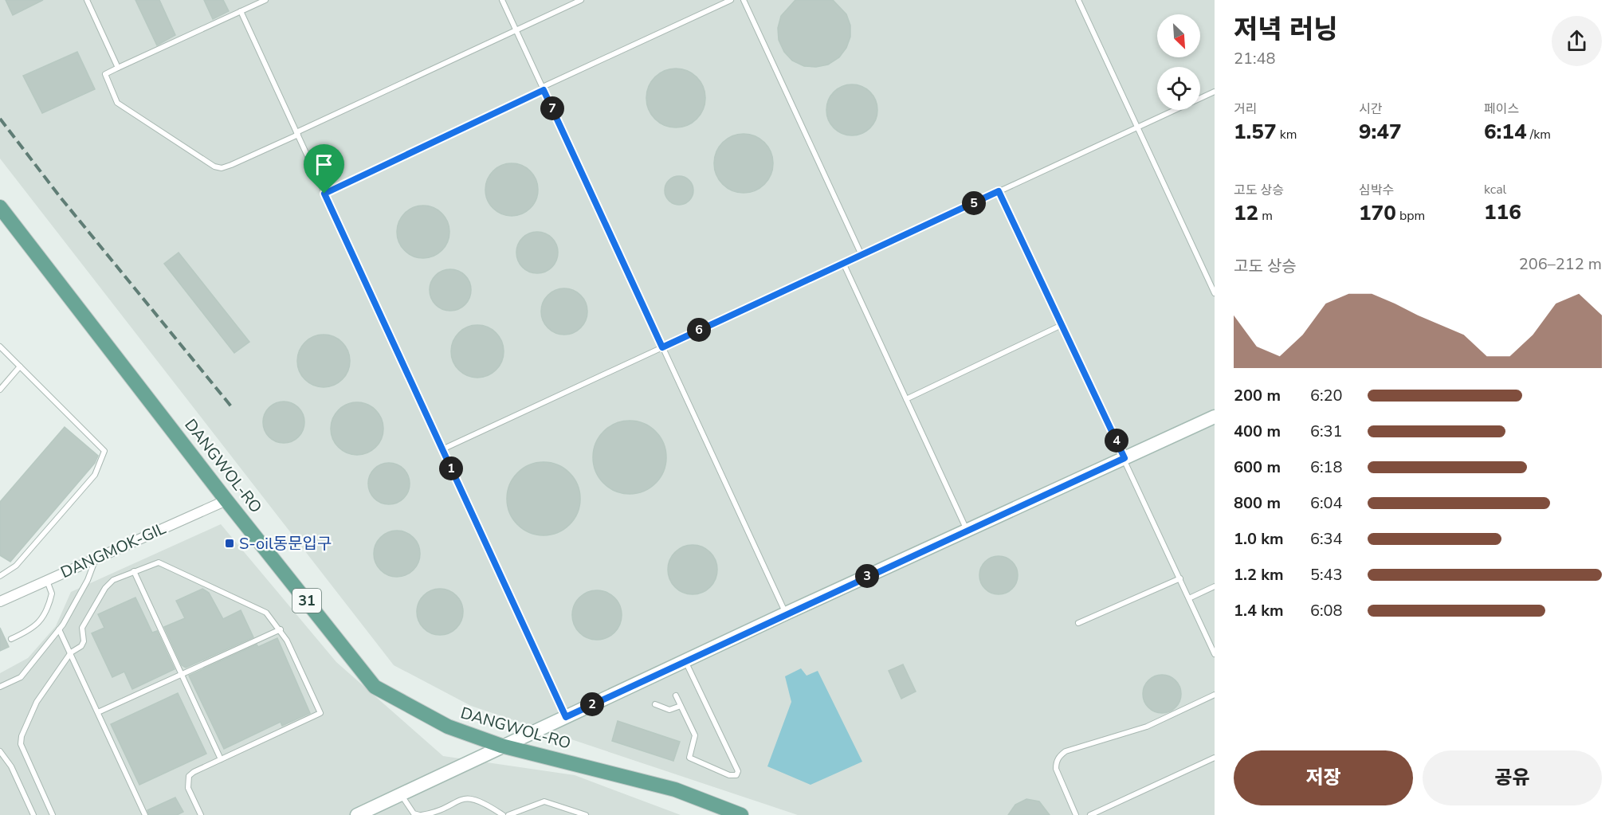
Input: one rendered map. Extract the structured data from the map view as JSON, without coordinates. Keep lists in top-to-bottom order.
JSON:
{
  "streets": {
    "main road": ["DANGWOL-RO", "31"],
    "street": ["DANGMOK-GIL"]
  },
  "crossings": [
    ["DANGWOL-RO", "DANGMOK-GIL"]
  ],
  "places": {
    "transit": ["S-oil동문입구"]
  },
  "north": "bottom right",
  "page": {
    "heading": ["저녁 러닝", "21:48"],
    "stats": [
      ["거리", "1.57 km"],
      ["시간", "9:47"],
      ["페이스", "6:14 /km"],
      ["고도 상승", "12 m"],
      ["심박수", "170 bpm"],
      ["kcal", "116"]
    ],
    "pins": [
      "7",
      "5",
      "6",
      "4",
      "1",
      "3",
      "2"
    ],
    "chart": ["고도 상승", "206–212 m"],
    "list": [
      {
        "name": "200 m",
        "note": "6:20"
      },
      {
        "name": "400 m",
        "note": "6:31"
      },
      {
        "name": "600 m",
        "note": "6:18"
      },
      {
        "name": "800 m",
        "note": "6:04"
      },
      {
        "name": "1.0 km",
        "note": "6:34"
      },
      {
        "name": "1.2 km",
        "note": "5:43"
      },
      {
        "name": "1.4 km",
        "note": "6:08"
      }
    ],
    "buttons": ["저장", "공유"]
  }
}
